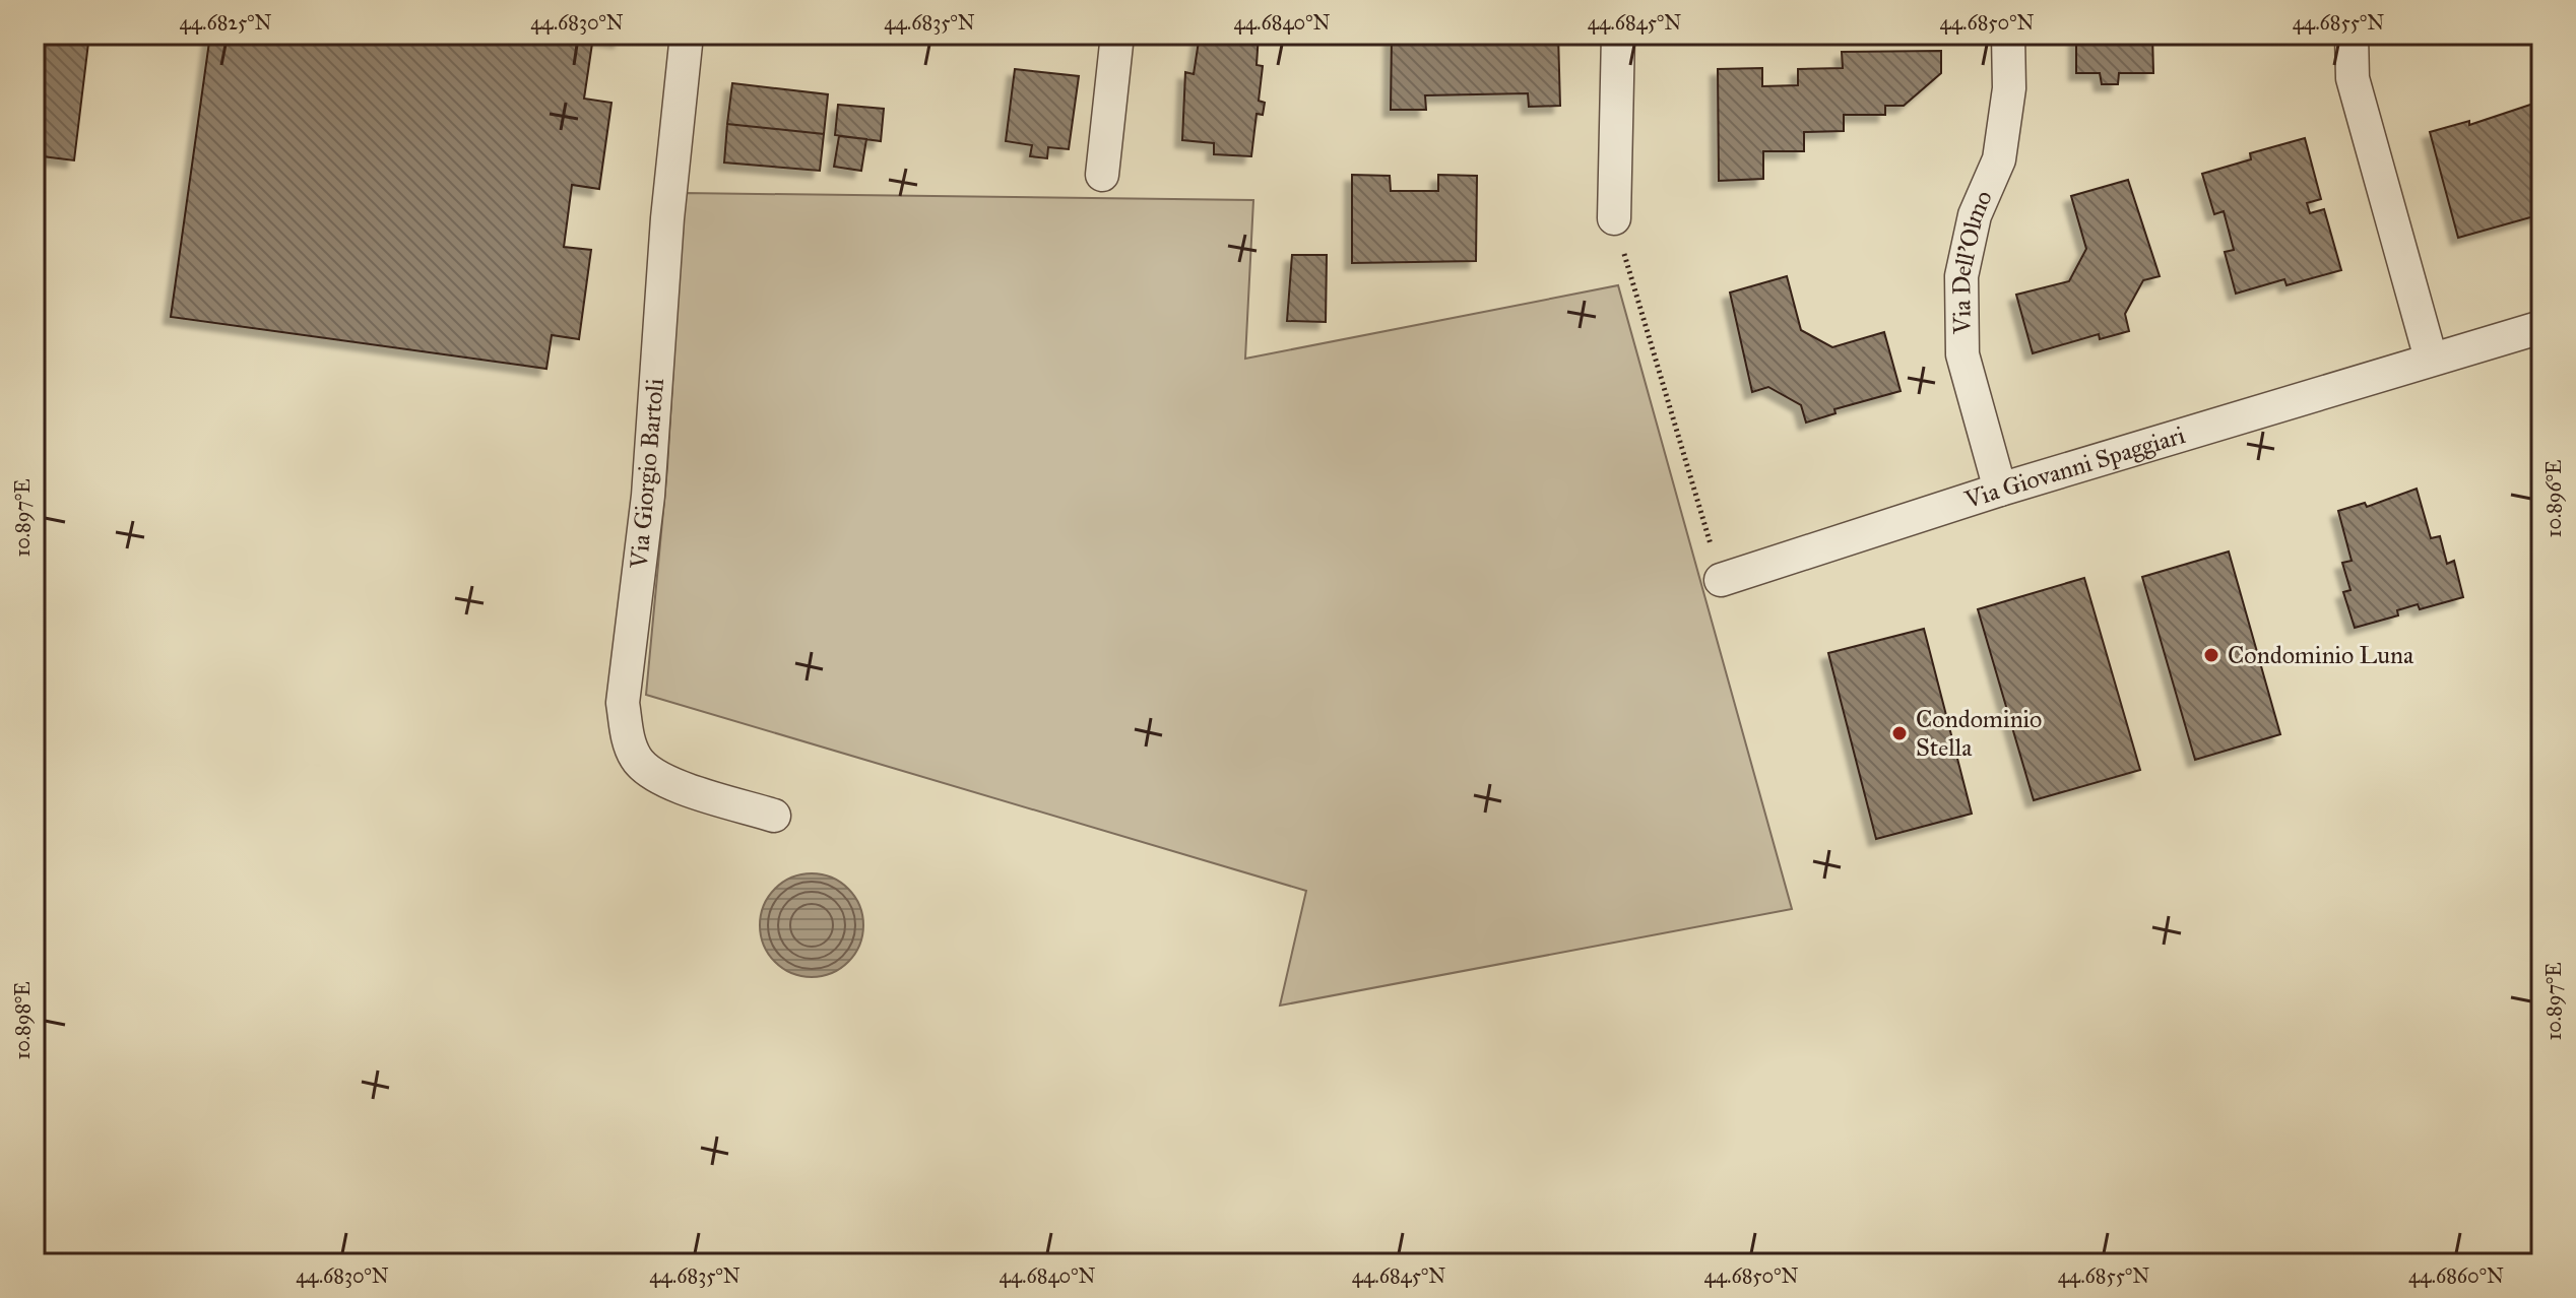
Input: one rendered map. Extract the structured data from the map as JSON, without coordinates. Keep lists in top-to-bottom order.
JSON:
{
  "streets": {
    "street": ["Via Dell'Olmo", "Via Giovanni Spaggiari", "Via Giorgio Bartoli"]
  },
  "crossings": [
    ["Via Dell'Olmo", "Via Giovanni Spaggiari"]
  ],
  "places": ["Condominio Luna", "Condominio Stella"],
  "coordinates": [
    "44.6825°N",
    "44.6830°N",
    "44.6835°N",
    "44.6840°N",
    "44.6845°N",
    "44.6850°N",
    "44.6855°N",
    "10.896°E",
    "10.897°E",
    "10.898°E",
    "44.6860°N"
  ]
}
